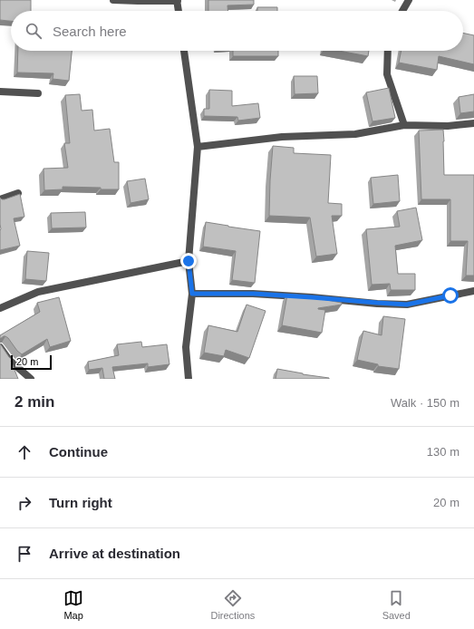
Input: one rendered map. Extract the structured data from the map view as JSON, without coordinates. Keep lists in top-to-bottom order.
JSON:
{
  "scale_bar": "20 m",
  "page": {
    "search": "Search here",
    "scale": "20 m",
    "heading": ["2 min", "Walk · 150 m"],
    "list": [
      ["Continue", "130 m"],
      ["Turn right", "20 m"],
      "Arrive at destination"
    ],
    "nav": ["Map", "Directions", "Saved"]
  }
}
